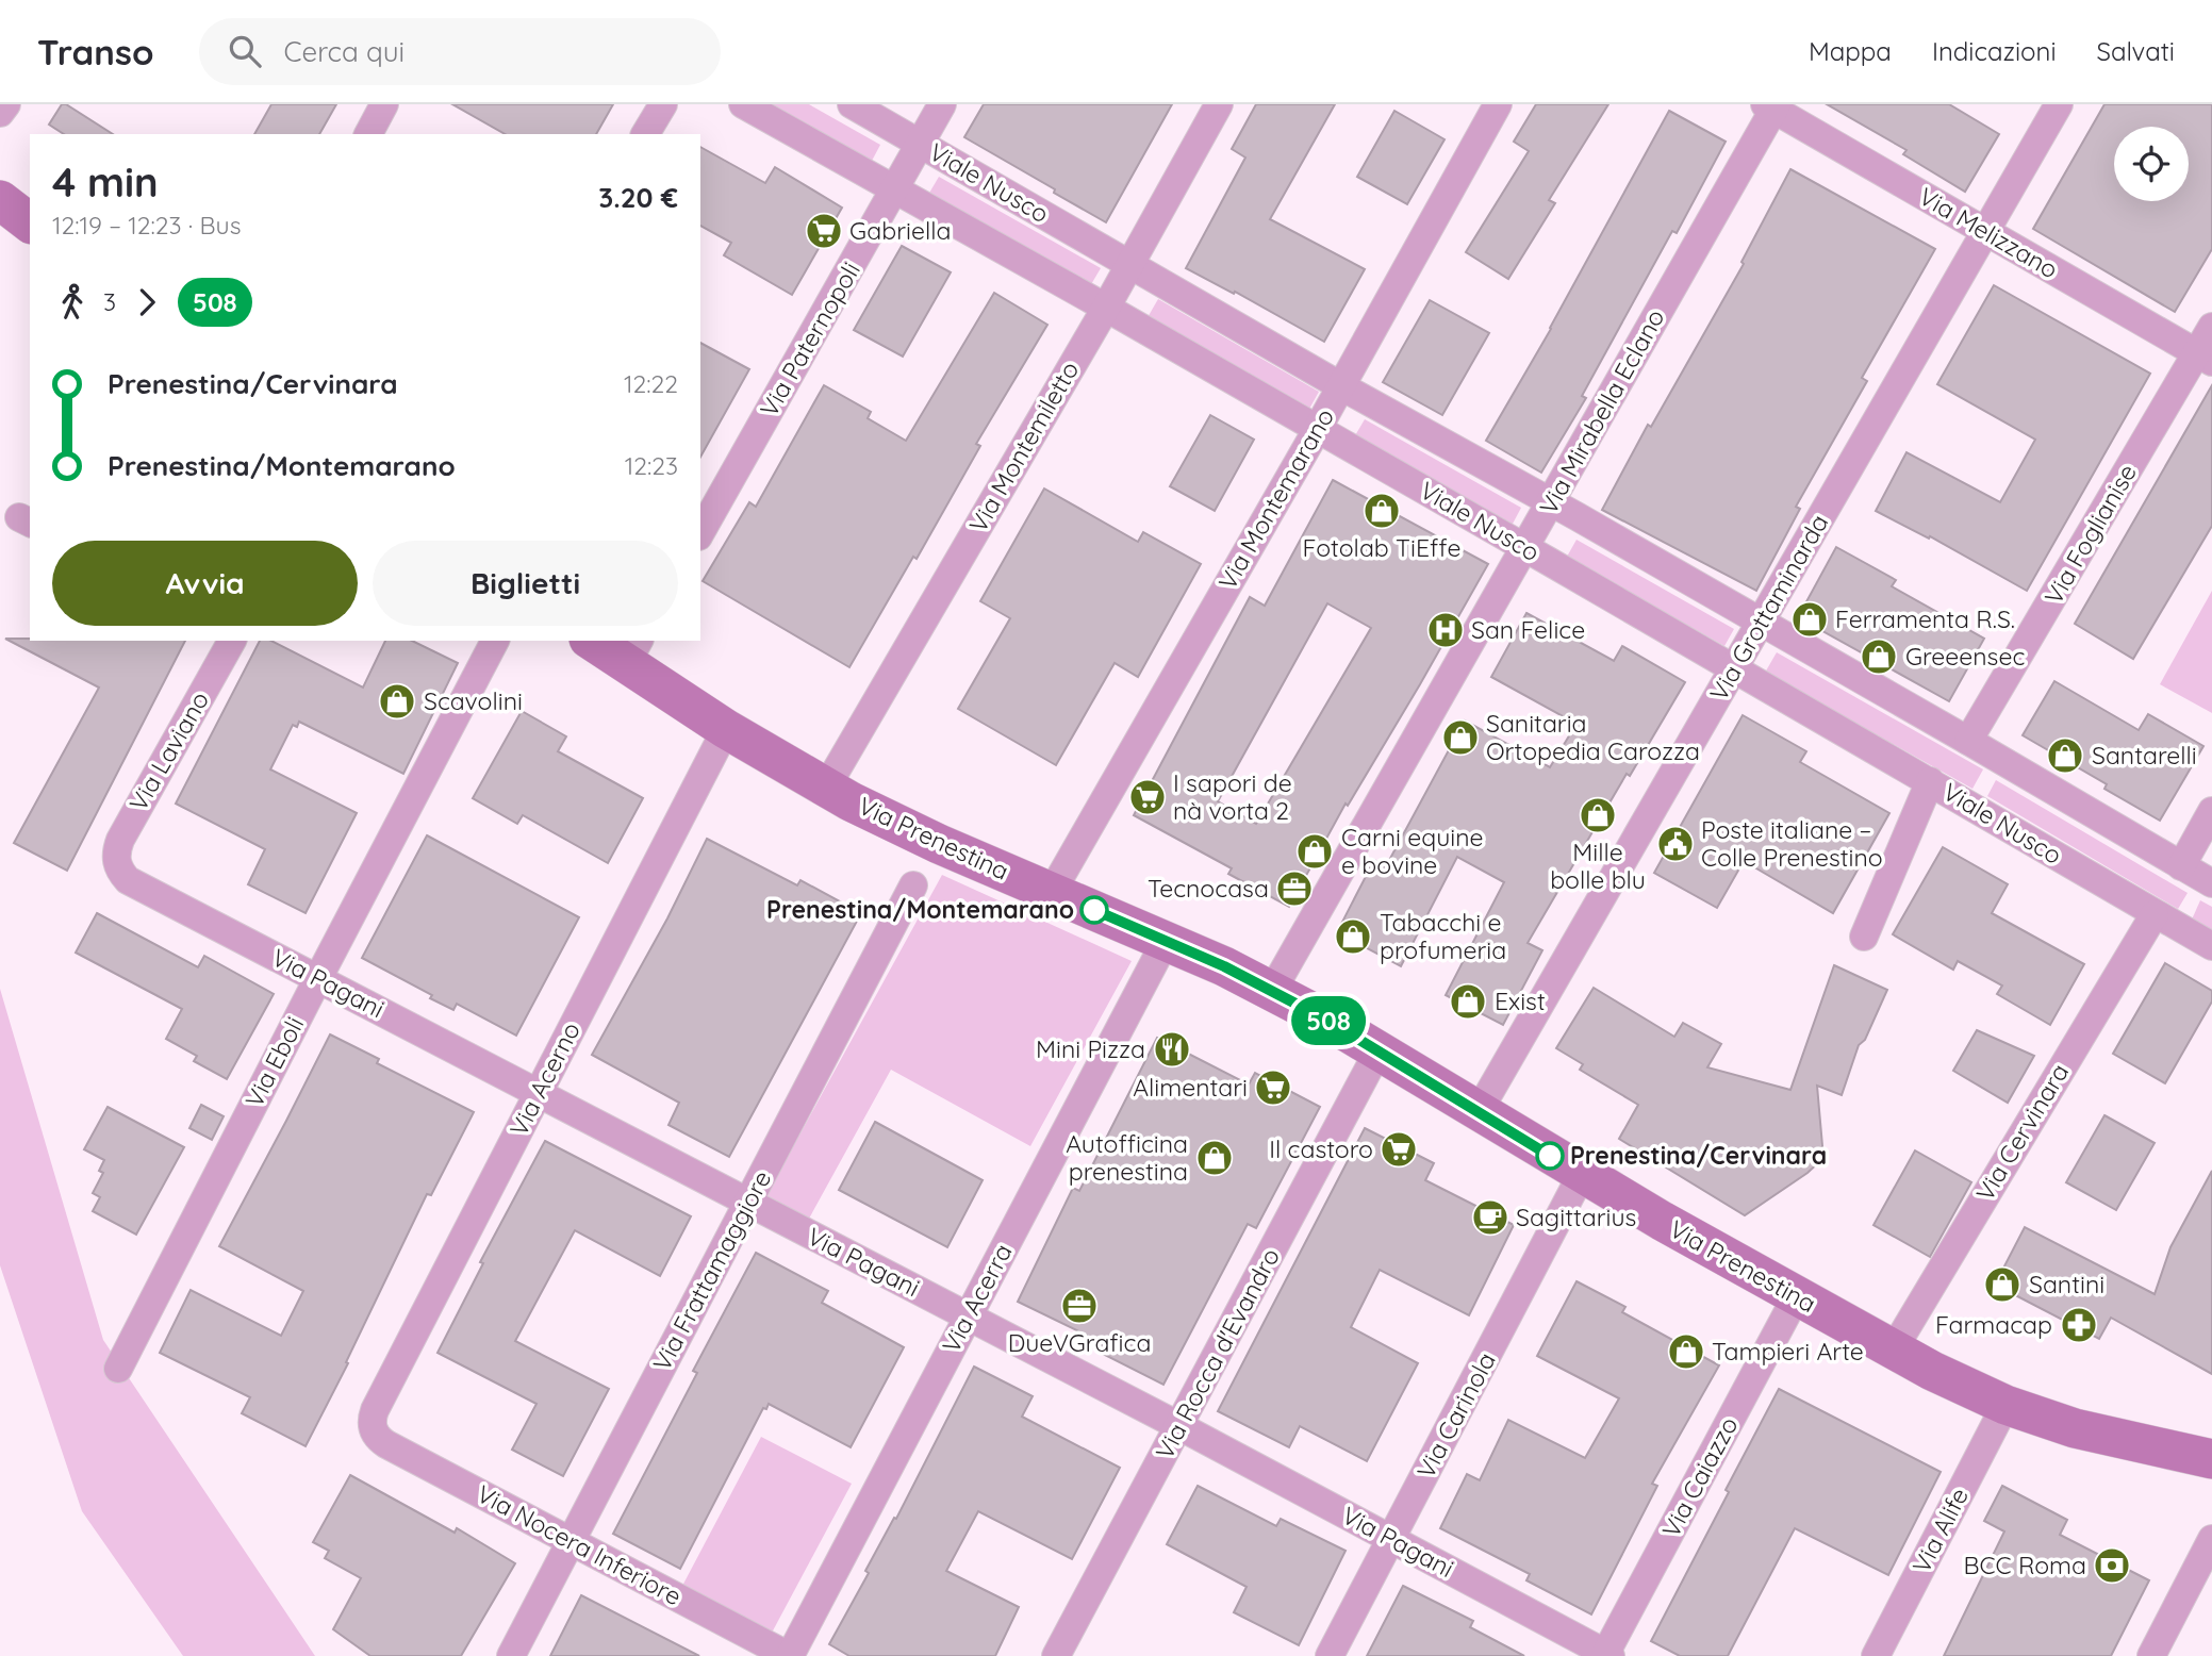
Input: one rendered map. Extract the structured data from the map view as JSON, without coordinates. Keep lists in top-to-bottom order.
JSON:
{
  "streets": {
    "main road": ["Via Prenestina"],
    "street": [
      "Viale Nusco",
      "Via Melizzano",
      "Via Paternopoli",
      "Via Mirabella Eclano",
      "Via Montemiletto",
      "Via Montemarano",
      "Via Foglianise",
      "Via Grottaminarda",
      "Via Laviano",
      "Via Pagani",
      "Via Eboli",
      "Via Acerno",
      "Via Cervinara",
      "Via Frattamaggiore",
      "Via Acerra",
      "Via Rocca d'Evandro",
      "Via Carinola",
      "Via Caiazzo",
      "Via Alife",
      "Via Nocera Inferiore"
    ]
  },
  "crossings": [
    ["Viale Nusco", "Via Paternopoli"],
    ["Viale Nusco", "Via Mirabella Eclano"],
    ["Viale Nusco", "Via Montemiletto"],
    ["Viale Nusco", "Via Montemarano"],
    ["Viale Nusco", "Via Foglianise"],
    ["Viale Nusco", "Via Grottaminarda"],
    ["Viale Nusco", "Via Cervinara"],
    ["Via Melizzano", "Via Mirabella Eclano"],
    ["Via Melizzano", "Via Foglianise"],
    ["Via Melizzano", "Via Grottaminarda"],
    ["Via Mirabella Eclano", "Via Prenestina"],
    ["Via Montemiletto", "Via Prenestina"],
    ["Via Montemarano", "Via Prenestina"],
    ["Via Grottaminarda", "Via Prenestina"],
    ["Via Laviano", "Via Pagani"],
    ["Via Prenestina", "Via Acerno"],
    ["Via Prenestina", "Via Cervinara"],
    ["Via Prenestina", "Via Acerra"],
    ["Via Prenestina", "Via Rocca d'Evandro"],
    ["Via Prenestina", "Via Carinola"],
    ["Via Prenestina", "Via Caiazzo"],
    ["Via Prenestina", "Via Alife"],
    ["Via Pagani", "Via Eboli"],
    ["Via Pagani", "Via Acerno"],
    ["Via Pagani", "Via Frattamaggiore"],
    ["Via Pagani", "Via Acerra"],
    ["Via Pagani", "Via Rocca d'Evandro"],
    ["Via Pagani", "Via Carinola"],
    ["Via Pagani", "Via Caiazzo"],
    ["Via Acerno", "Via Nocera Inferiore"],
    ["Via Frattamaggiore", "Via Nocera Inferiore"],
    ["Via Acerra", "Via Nocera Inferiore"]
  ],
  "places": {
    "supermarket": [
      "Gabriella",
      "I sapori de nà vorta 2",
      "Alimentari",
      "Il castoro"
    ],
    "shop": [
      "Fotolab TiEffe",
      "Ferramenta R.S.",
      "Greeensec",
      "Scavolini",
      "Sanitaria Ortopedia Carozza",
      "Santarelli",
      "Mille bolle blu",
      "Carni equine e bovine",
      "Tabacchi e profumeria",
      "Exist",
      "Autofficina prenestina",
      "Santini",
      "Tampieri Arte"
    ],
    "hospital": ["San Felice"],
    "public building": ["Poste italiane – Colle Prenestino"],
    "office": ["Tecnocasa", "DueVGrafica"],
    "other": ["Prenestina/Montemarano", "Prenestina/Cervinara"],
    "restaurant": ["Mini Pizza"],
    "cafe": ["Sagittarius"],
    "pharmacy": ["Farmacap"],
    "bank": ["BCC Roma"]
  },
  "lines": ["bus line 508"],
  "page": {
    "header": "Transo",
    "search": "Cerca qui",
    "nav": ["Mappa", "Indicazioni", "Salvati"],
    "on_map": "508",
    "heading": ["4 min", "12:19 – 12:23 · Bus", "3.20 €"],
    "legs": ["3", "508"],
    "list": [
      {
        "name": "Prenestina/Cervinara",
        "value": "12:22"
      },
      {
        "name": "Prenestina/Montemarano",
        "value": "12:23"
      }
    ],
    "buttons": ["Avvia", "Biglietti"]
  }
}
